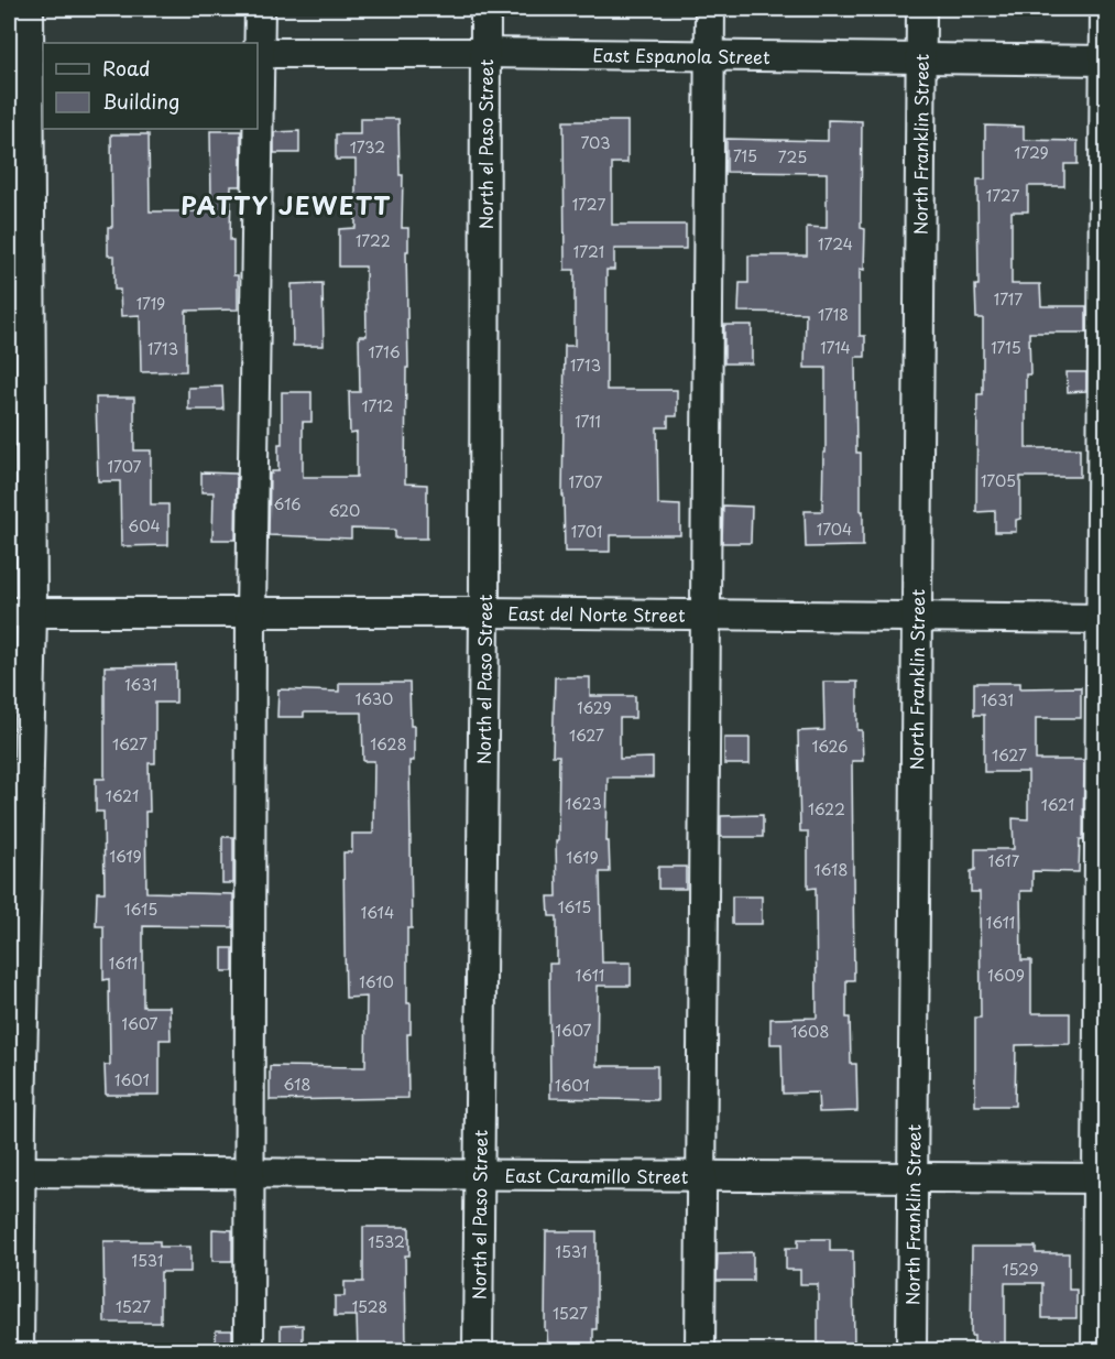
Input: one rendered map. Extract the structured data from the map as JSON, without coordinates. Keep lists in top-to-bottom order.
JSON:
{
  "streets": {
    "street": [
      "East Espanola Street",
      "North el Paso Street",
      "North Franklin Street",
      "East del Norte Street",
      "East Caramillo Street"
    ]
  },
  "crossings": [
    ["East Espanola Street", "North el Paso Street"],
    ["East Espanola Street", "North Franklin Street"],
    ["North el Paso Street", "East del Norte Street"],
    ["North el Paso Street", "East Caramillo Street"],
    ["North Franklin Street", "East del Norte Street"],
    ["North Franklin Street", "East Caramillo Street"]
  ],
  "districts": ["PATTY JEWETT"],
  "house_numbers": [
    "703",
    "1732",
    "1729",
    "715",
    "725",
    "1727",
    "1727",
    "1722",
    "1724",
    "1721",
    "1717",
    "1719",
    "1718",
    "1714",
    "1715",
    "1713",
    "1716",
    "1713",
    "1712",
    "1711",
    "1707",
    "1705",
    "1707",
    "616",
    "620",
    "604",
    "1704",
    "1701",
    "1631",
    "1630",
    "1631",
    "1629",
    "1627",
    "1627",
    "1628",
    "1626",
    "1627",
    "1621",
    "1623",
    "1621",
    "1622",
    "1619",
    "1619",
    "1617",
    "1618",
    "1615",
    "1615",
    "1614",
    "1611",
    "1611",
    "1611",
    "1609",
    "1610",
    "1607",
    "1607",
    "1608",
    "1601",
    "618",
    "1601",
    "1532",
    "1531",
    "1531",
    "1529",
    "1527",
    "1528",
    "1527"
  ],
  "legend": ["Road", "Building"]
}
